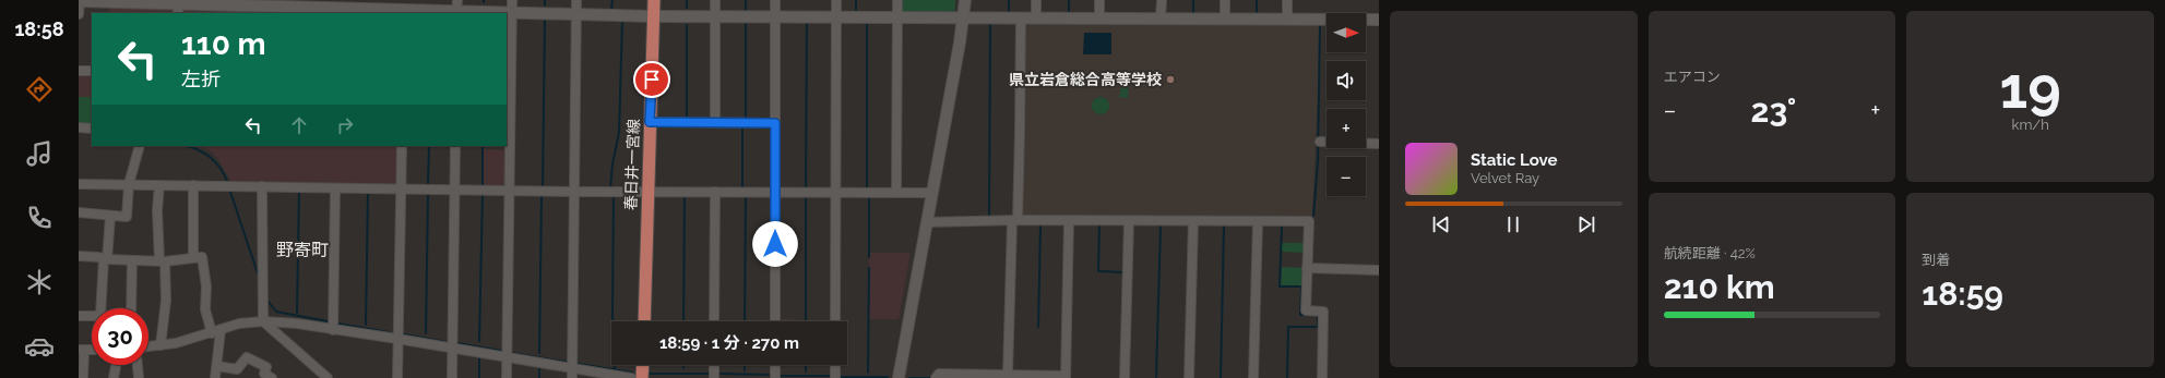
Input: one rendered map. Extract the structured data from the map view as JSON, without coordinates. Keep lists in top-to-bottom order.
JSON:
{
  "streets": {
    "main road": ["春日井一宮線"]
  },
  "districts": ["野寄町"],
  "places": ["県立岩倉総合高等学校"],
  "north": "right",
  "page": {
    "tabs": "18:58",
    "tile": [
      "エアコン",
      ["19", "km/h"],
      ["航続距離 · 42%", "210 km"],
      ["到着", "18:59"]
    ],
    "map_buttons": ["+", "−"],
    "turn": ["110 m", "左折"],
    "heat": ["−", "23°", "+"],
    "song": ["Static Love", "Velvet Ray"],
    "limit": "30",
    "trip": "18:59 · 1 分 · 270 m"
  }
}
